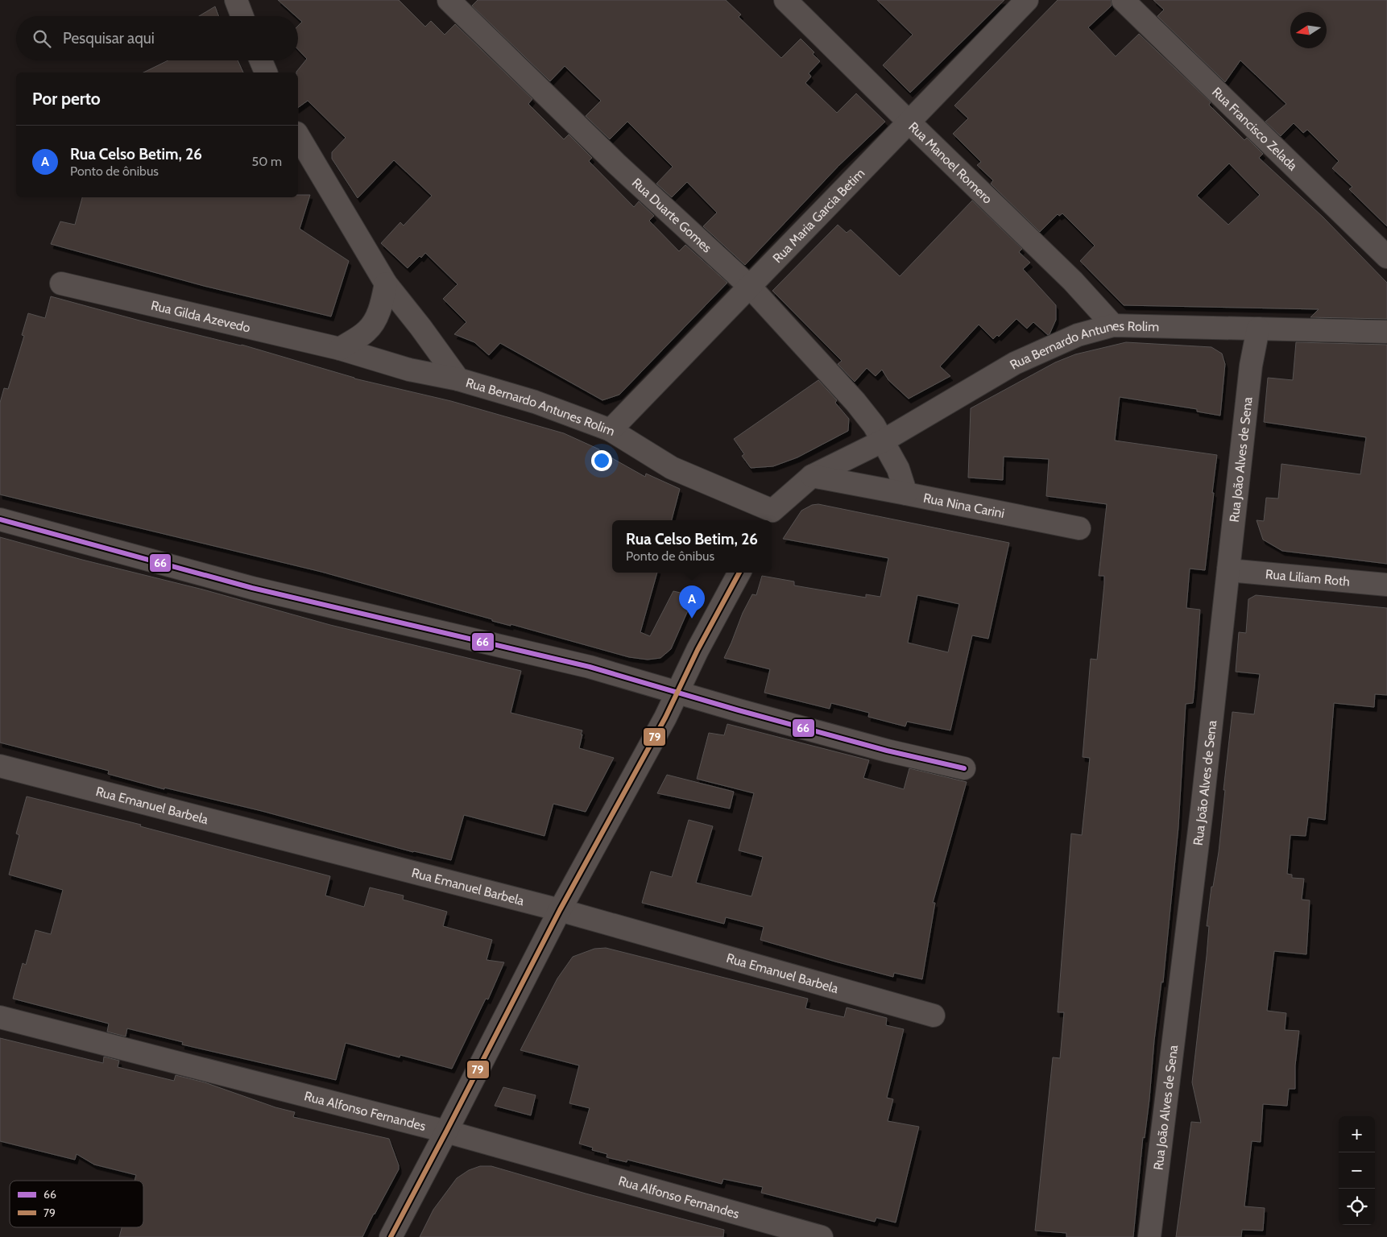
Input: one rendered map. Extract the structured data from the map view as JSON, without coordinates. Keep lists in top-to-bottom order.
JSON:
{
  "streets": {
    "street": [
      "Rua Francisco Zelada",
      "Rua Manoel Romero",
      "Rua Duarte Gomes",
      "Rua Maria Garcia Betim",
      "Rua Gilda Azevedo",
      "Rua Bernardo Antunes Rolim",
      "Rua João Alves de Sena",
      "Rua Nina Carini",
      "Rua Liliam Roth",
      "Rua Emanuel Barbela",
      "Rua Alfonso Fernandes"
    ]
  },
  "crossings": [
    ["Rua Manoel Romero", "Rua Maria Garcia Betim"],
    ["Rua Manoel Romero", "Rua Bernardo Antunes Rolim"],
    ["Rua Duarte Gomes", "Rua Maria Garcia Betim"],
    ["Rua Duarte Gomes", "Rua Bernardo Antunes Rolim"],
    ["Rua Duarte Gomes", "Rua Nina Carini"],
    ["Rua Maria Garcia Betim", "Rua Bernardo Antunes Rolim"],
    ["Rua Gilda Azevedo", "Rua Bernardo Antunes Rolim"],
    ["Rua Bernardo Antunes Rolim", "Rua João Alves de Sena"],
    ["Rua Bernardo Antunes Rolim", "Rua Nina Carini"],
    ["Rua João Alves de Sena", "Rua Liliam Roth"]
  ],
  "lines": ["transit line 66", "transit line 79"],
  "legend": ["66", "79"],
  "north": "left",
  "page": {
    "search": "Pesquisar aqui",
    "heading": "Por perto",
    "list": [
      {
        "mark": "A",
        "name": "Rua Celso Betim, 26",
        "note": "Ponto de ônibus",
        "value": "50 m"
      }
    ],
    "popup": ["Rua Celso Betim, 26", "Ponto de ônibus"],
    "pins": "A",
    "map_buttons": ["+", "−"]
  }
}
